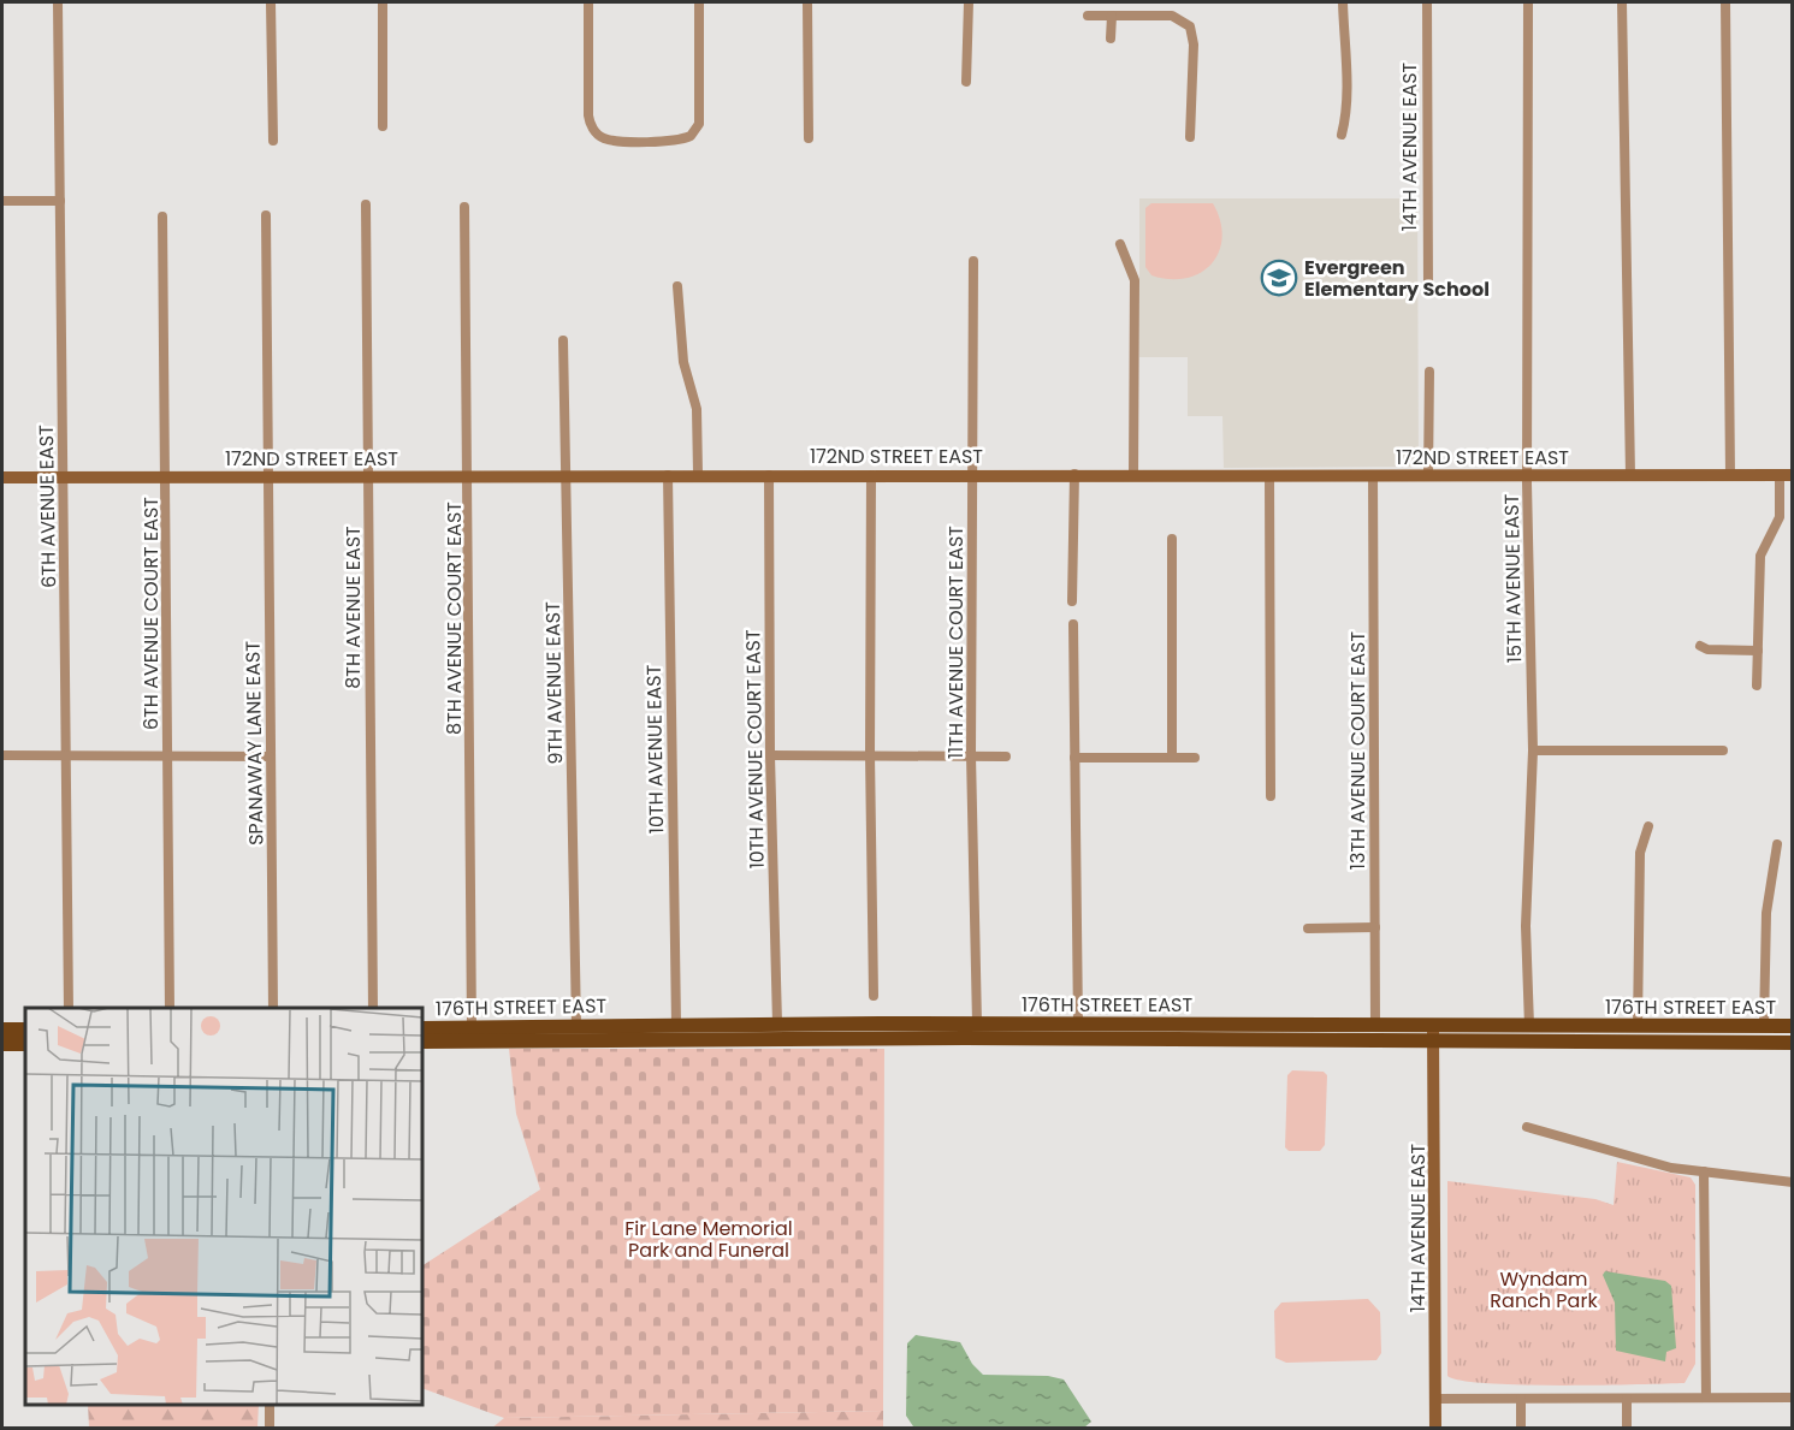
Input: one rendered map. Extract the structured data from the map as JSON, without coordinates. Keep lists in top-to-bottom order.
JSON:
{
  "streets": {
    "main road": ["176TH STREET EAST"],
    "street": [
      "14TH AVENUE EAST",
      "172ND STREET EAST",
      "6TH AVENUE EAST",
      "15TH AVENUE EAST",
      "8TH AVENUE EAST",
      "6TH AVENUE COURT EAST",
      "8TH AVENUE COURT EAST",
      "11TH AVENUE COURT EAST",
      "9TH AVENUE EAST",
      "SPANAWAY LANE EAST",
      "10TH AVENUE EAST",
      "10TH AVENUE COURT EAST",
      "13TH AVENUE COURT EAST"
    ]
  },
  "crossings": [
    ["14TH AVENUE EAST", "176TH STREET EAST"],
    ["172ND STREET EAST", "6TH AVENUE EAST"],
    ["172ND STREET EAST", "15TH AVENUE EAST"],
    ["172ND STREET EAST", "8TH AVENUE EAST"],
    ["172ND STREET EAST", "6TH AVENUE COURT EAST"],
    ["172ND STREET EAST", "8TH AVENUE COURT EAST"],
    ["172ND STREET EAST", "11TH AVENUE COURT EAST"],
    ["172ND STREET EAST", "9TH AVENUE EAST"],
    ["172ND STREET EAST", "SPANAWAY LANE EAST"],
    ["172ND STREET EAST", "10TH AVENUE EAST"],
    ["172ND STREET EAST", "10TH AVENUE COURT EAST"],
    ["172ND STREET EAST", "13TH AVENUE COURT EAST"],
    ["15TH AVENUE EAST", "176TH STREET EAST"],
    ["8TH AVENUE COURT EAST", "176TH STREET EAST"],
    ["11TH AVENUE COURT EAST", "176TH STREET EAST"],
    ["9TH AVENUE EAST", "176TH STREET EAST"],
    ["10TH AVENUE EAST", "176TH STREET EAST"],
    ["10TH AVENUE COURT EAST", "176TH STREET EAST"],
    ["13TH AVENUE COURT EAST", "176TH STREET EAST"]
  ],
  "parks": ["Fir Lane Memorial Park and Funeral", "Wyndam Ranch Park"],
  "places": {
    "school or university": ["Evergreen Elementary School"]
  }
}
